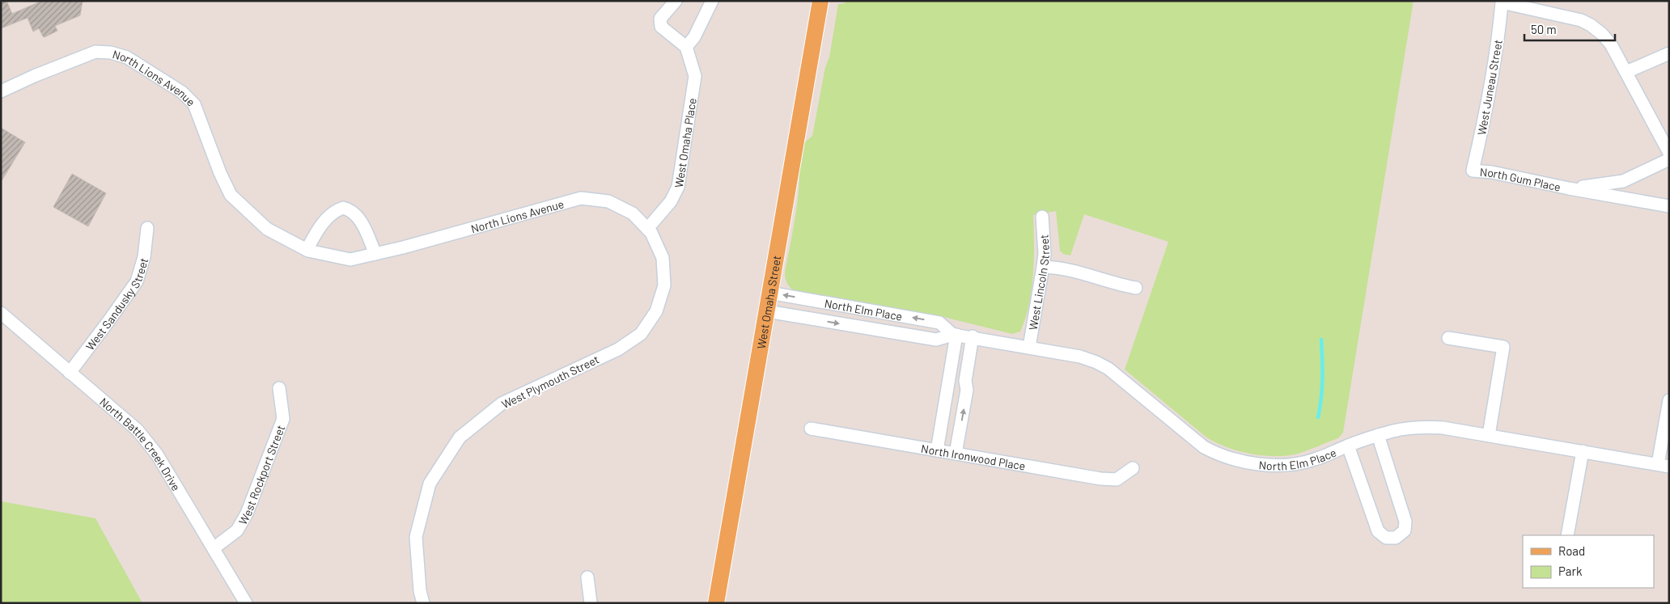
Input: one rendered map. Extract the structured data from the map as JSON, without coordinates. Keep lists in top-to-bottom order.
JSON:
{
  "streets": {
    "main road": ["West Omaha Street"],
    "street": [
      "North Lions Avenue",
      "West Juneau Street",
      "West Omaha Place",
      "North Gum Place",
      "West Lincoln Street",
      "West Sandusky Street",
      "North Elm Place",
      "West Plymouth Street",
      "North Battle Creek Drive",
      "North Ironwood Place",
      "West Rockport Street"
    ]
  },
  "crossings": [
    ["North Lions Avenue", "West Omaha Place"],
    ["North Lions Avenue", "West Plymouth Street"],
    ["West Juneau Street", "North Gum Place"],
    ["West Omaha Place", "West Plymouth Street"],
    ["West Lincoln Street", "North Elm Place"],
    ["West Omaha Street", "North Elm Place"],
    ["West Sandusky Street", "North Battle Creek Drive"],
    ["North Battle Creek Drive", "West Rockport Street"]
  ],
  "legend": ["Road", "Park"],
  "scale_bar": "50 m"
}
